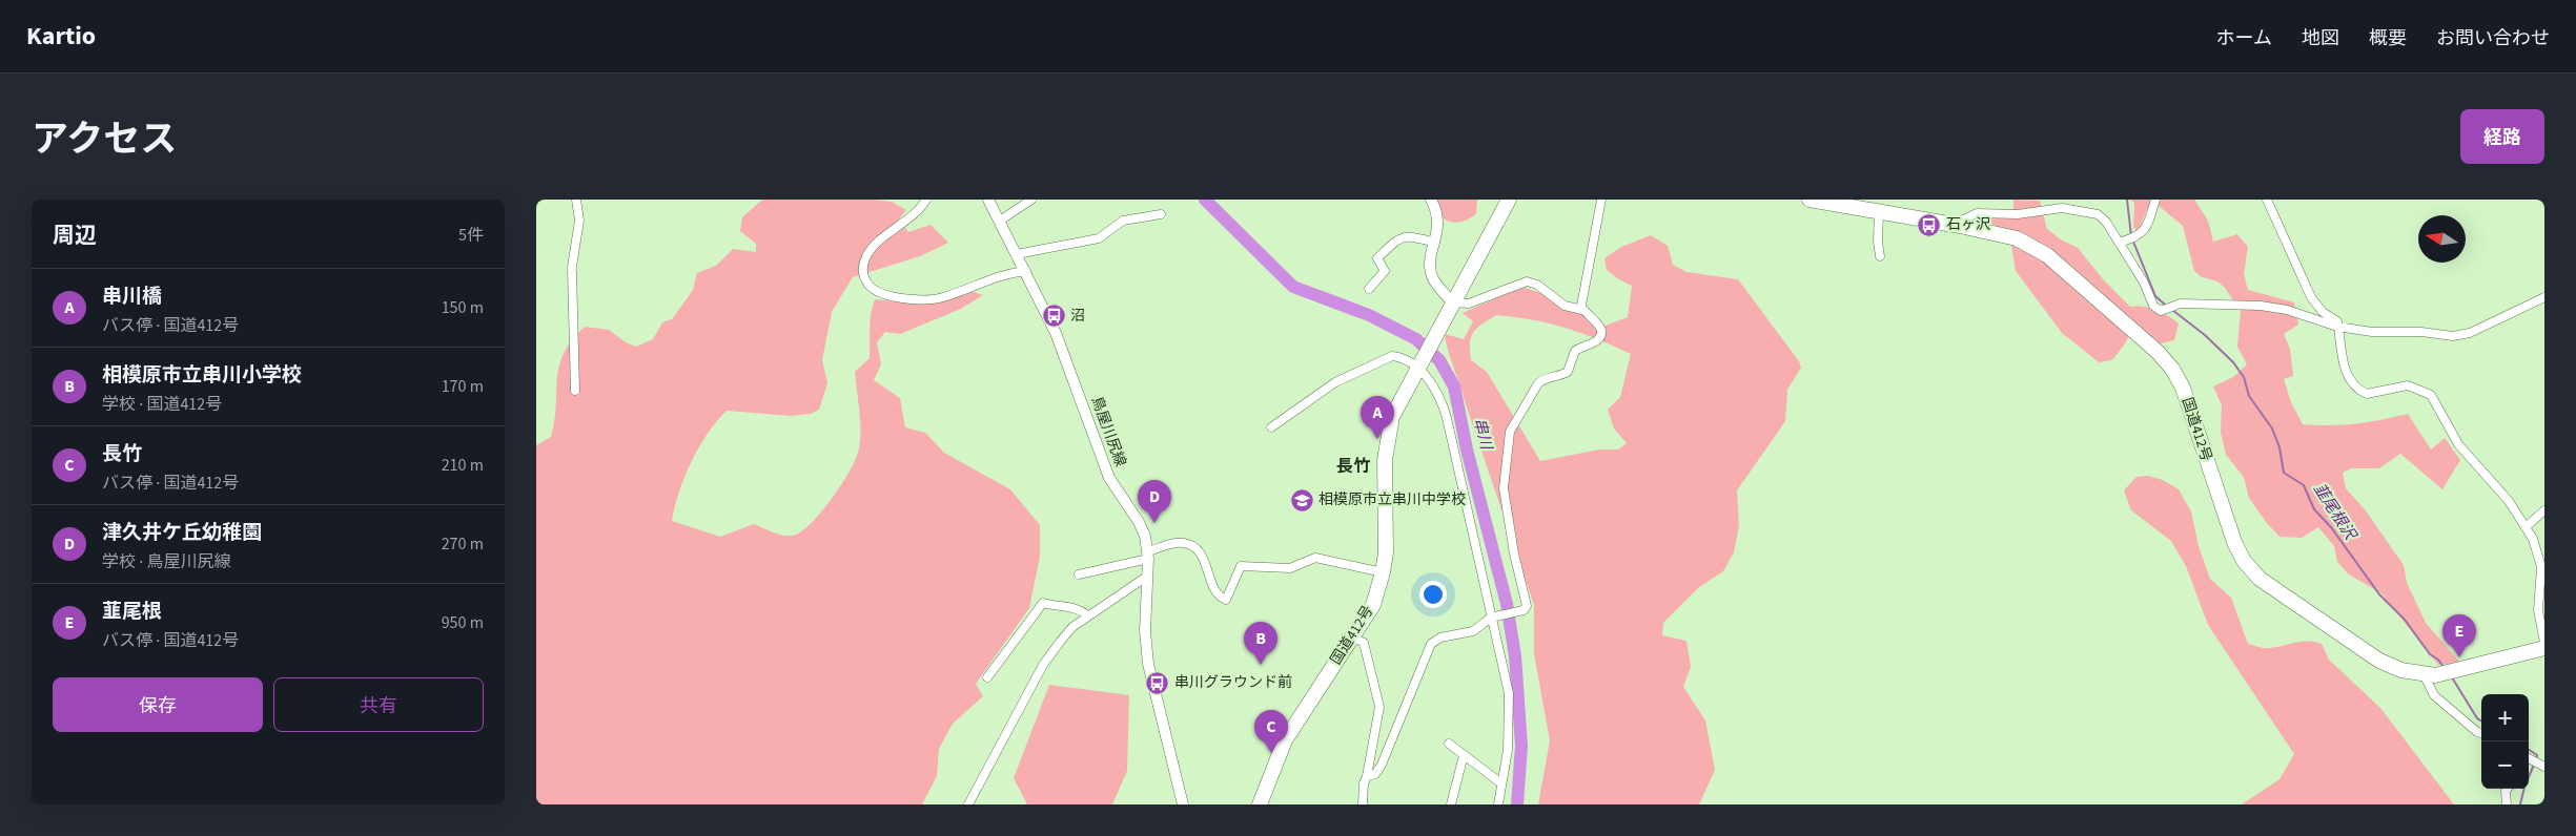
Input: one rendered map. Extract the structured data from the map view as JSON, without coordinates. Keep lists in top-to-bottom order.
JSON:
{
  "streets": {
    "highway": ["国道412号"],
    "main road": ["鳥屋川尻線"]
  },
  "districts": ["長竹"],
  "water": ["串川", "韮尾根沢"],
  "places": {
    "bus stop": ["石ヶ沢", "沼", "串川グラウンド前"],
    "school or university": ["相模原市立串川中学校"]
  },
  "north": "left",
  "page": {
    "header": "Kartio",
    "nav": [
      "ホーム",
      "地図",
      "概要",
      "お問い合わせ"
    ],
    "title": "アクセス",
    "buttons": [
      "経路",
      ["保存", "共有"]
    ],
    "heading": ["周辺", "5件"],
    "list": [
      {
        "mark": "A",
        "name": "串川橋",
        "note": "バス停 · 国道412号",
        "value": "150 m"
      },
      {
        "mark": "B",
        "name": "相模原市立串川小学校",
        "note": "学校 · 国道412号",
        "value": "170 m"
      },
      {
        "mark": "C",
        "name": "長竹",
        "note": "バス停 · 国道412号",
        "value": "210 m"
      },
      {
        "mark": "D",
        "name": "津久井ケ丘幼稚園",
        "note": "学校 · 鳥屋川尻線",
        "value": "270 m"
      },
      {
        "mark": "E",
        "name": "韮尾根",
        "note": "バス停 · 国道412号",
        "value": "950 m"
      }
    ],
    "pins": [
      "A",
      "D",
      "E",
      "B",
      "C"
    ],
    "map_buttons": ["+", "−"]
  }
}
